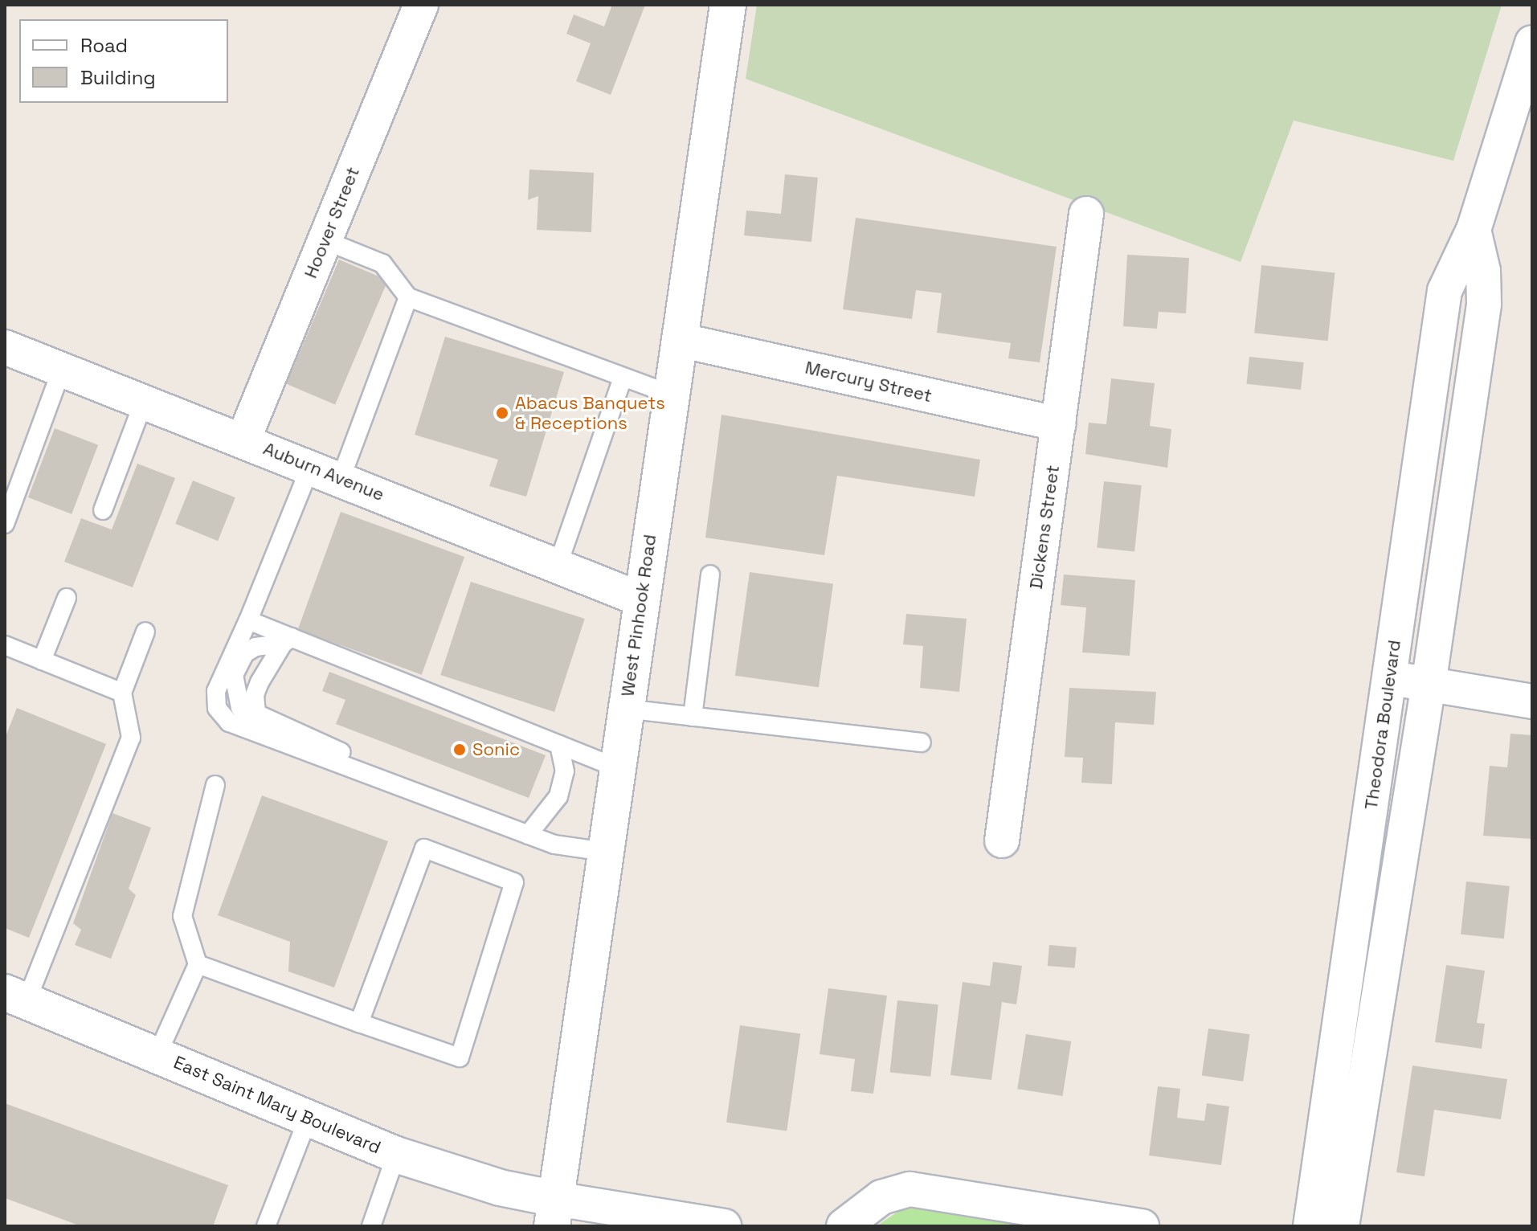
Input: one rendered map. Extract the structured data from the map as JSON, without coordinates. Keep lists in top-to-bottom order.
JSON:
{
  "streets": {
    "main road": ["West Pinhook Road", "East Saint Mary Boulevard"],
    "street": [
      "Hoover Street",
      "Mercury Street",
      "Auburn Avenue",
      "Dickens Street",
      "Theodora Boulevard"
    ]
  },
  "crossings": [
    ["Hoover Street", "Auburn Avenue"],
    ["Mercury Street", "Dickens Street"],
    ["Mercury Street", "West Pinhook Road"],
    ["Auburn Avenue", "West Pinhook Road"],
    ["West Pinhook Road", "East Saint Mary Boulevard"]
  ],
  "places": ["Abacus Banquets & Receptions", "Sonic"],
  "legend": ["Road", "Building"]
}
